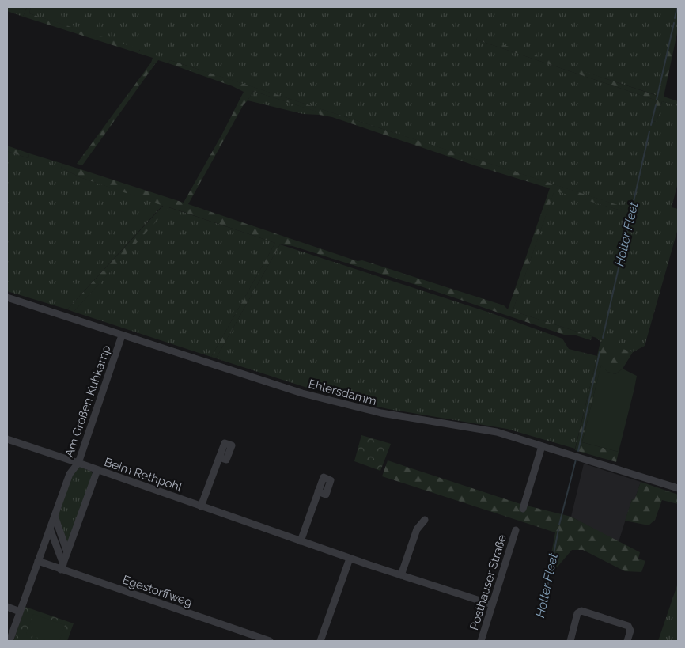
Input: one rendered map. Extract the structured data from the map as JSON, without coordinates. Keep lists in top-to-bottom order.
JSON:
{
  "streets": {
    "street": [
      "Ehlersdamm",
      "Am Großen Kuhkamp",
      "Beim Rethpohl",
      "Posthauser Straße",
      "Egestorffweg"
    ]
  },
  "crossings": [
    ["Ehlersdamm", "Am Großen Kuhkamp"],
    ["Am Großen Kuhkamp", "Beim Rethpohl"],
    ["Am Großen Kuhkamp", "Egestorffweg"],
    ["Beim Rethpohl", "Posthauser Straße"]
  ],
  "water": ["Holter Fleet"]
}
